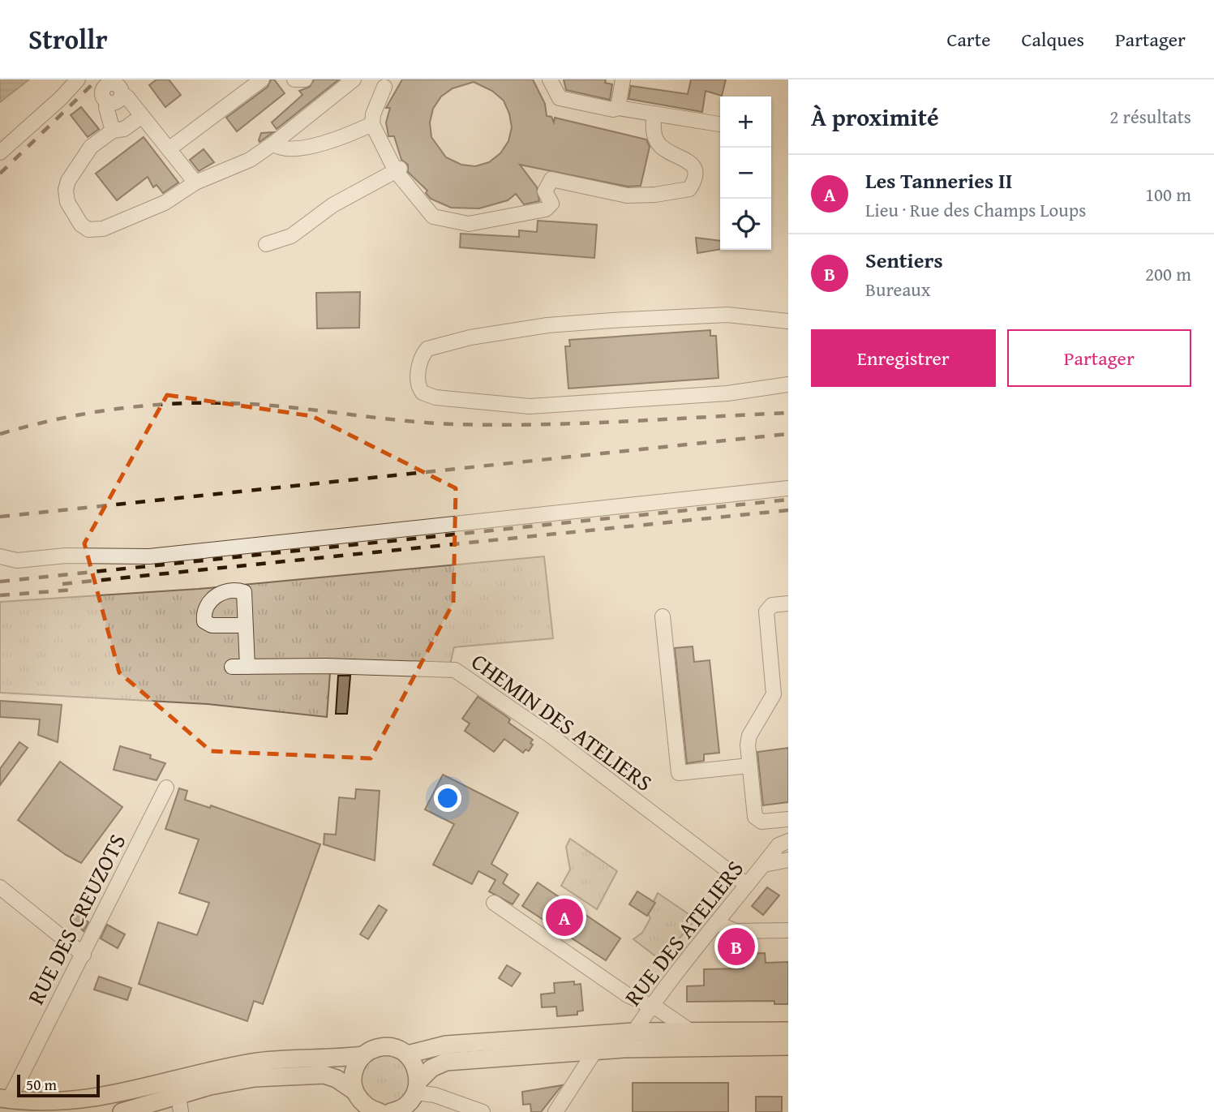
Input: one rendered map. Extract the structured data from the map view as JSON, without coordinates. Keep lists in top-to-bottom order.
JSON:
{
  "streets": {
    "street": ["CHEMIN DES ATELIERS", "RUE DES CREUZOTS", "RUE DES ATELIERS"]
  },
  "crossings": [
    ["CHEMIN DES ATELIERS", "RUE DES ATELIERS"]
  ],
  "scale_bar": "50 m",
  "page": {
    "header": "Strollr",
    "nav": ["Carte", "Calques", "Partager"],
    "heading": ["À proximité", "2 résultats"],
    "map_buttons": ["+", "−"],
    "list": [
      {
        "mark": "A",
        "name": "Les Tanneries II",
        "note": "Lieu · Rue des Champs Loups",
        "value": "100 m"
      },
      {
        "mark": "B",
        "name": "Sentiers",
        "note": "Bureaux",
        "value": "200 m"
      }
    ],
    "buttons": ["Enregistrer", "Partager"],
    "pins": ["A", "B"],
    "scale": "50 m"
  }
}
